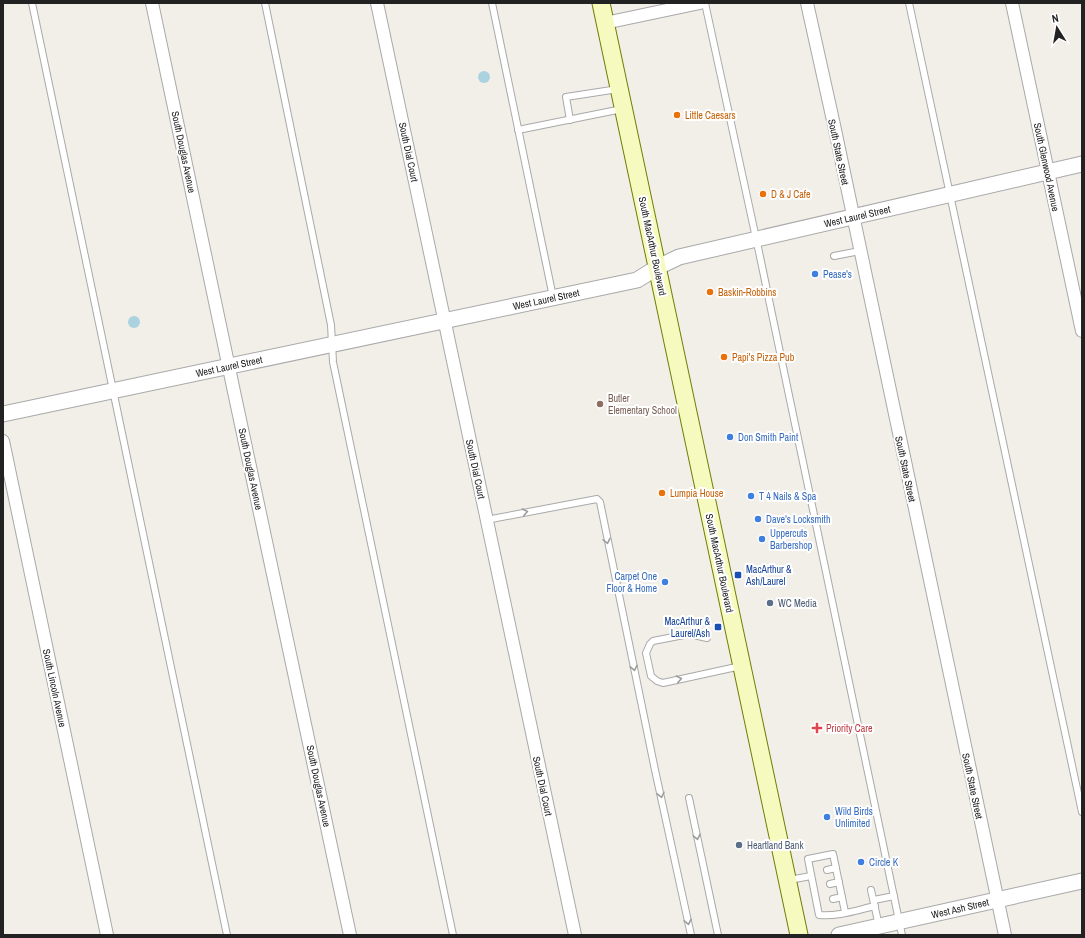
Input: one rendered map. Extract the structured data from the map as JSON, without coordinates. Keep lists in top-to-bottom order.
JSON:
{
  "streets": {
    "main road": ["South MacArthur Boulevard"],
    "street": [
      "South Douglas Avenue",
      "South Dial Court",
      "South State Street",
      "South Glenwood Avenue",
      "West Laurel Street",
      "South Lincoln Avenue",
      "West Ash Street"
    ]
  },
  "crossings": [
    ["South Douglas Avenue", "West Laurel Street"],
    ["South Dial Court", "West Laurel Street"],
    ["South State Street", "West Laurel Street"],
    ["South State Street", "West Ash Street"],
    ["South Glenwood Avenue", "West Laurel Street"],
    ["West Laurel Street", "South MacArthur Boulevard"]
  ],
  "places": {
    "other": [
      "Little Caesars",
      "D & J Cafe",
      "Pease's",
      "Baskin-Robbins",
      "Papi's Pizza Pub",
      "Butler Elementary School",
      "Don Smith Paint",
      "Lumpia House",
      "T 4 Nails & Spa",
      "Dave's Locksmith",
      "Uppercuts Barbershop",
      "Carpet One Floor & Home",
      "WC Media",
      "Wild Birds Unlimited",
      "Heartland Bank",
      "Circle K"
    ],
    "transit": ["MacArthur & Ash/Laurel", "MacArthur & Laurel/Ash"],
    "health": ["Priority Care"]
  },
  "north": "top"
}
